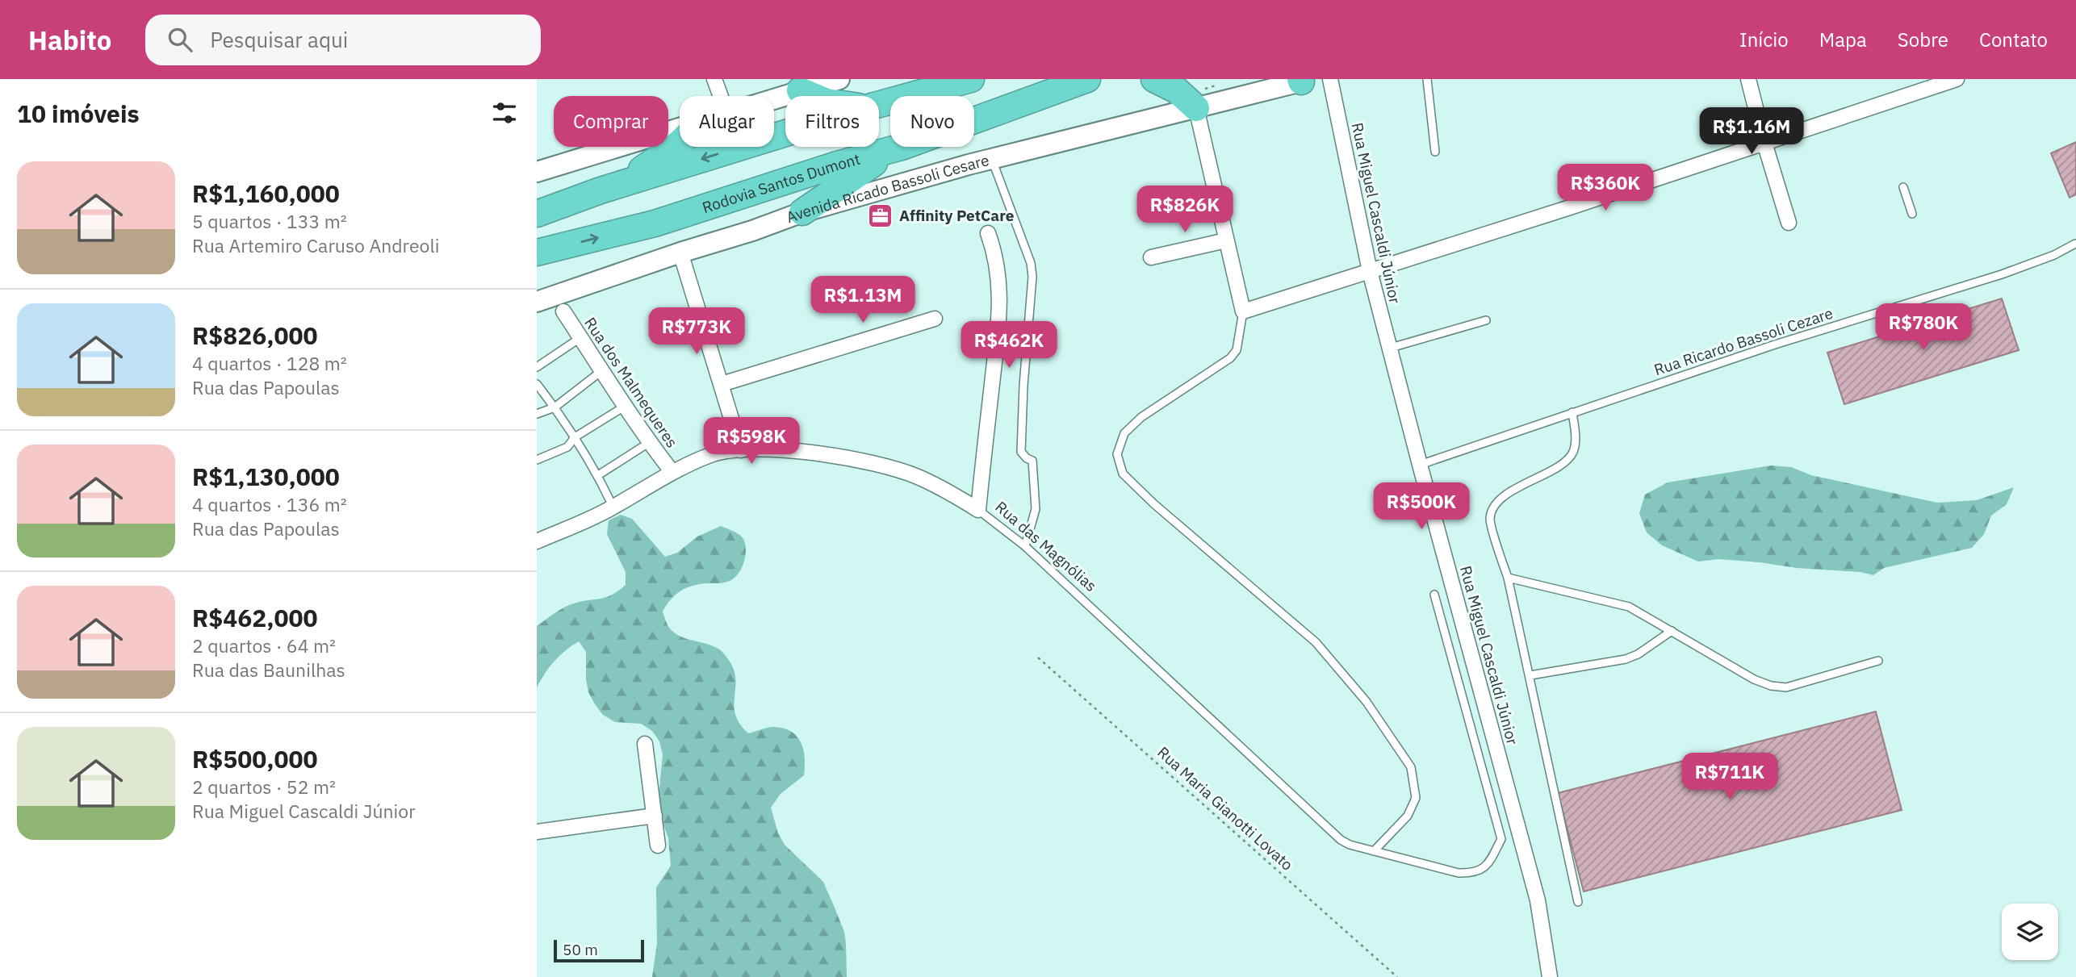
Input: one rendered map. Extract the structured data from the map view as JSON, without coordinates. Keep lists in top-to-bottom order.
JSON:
{
  "streets": {
    "highway": ["Rodovia Santos Dumont"],
    "street": [
      "Avenida Ricado Bassoli Cesare",
      "Rua Miguel Cascaldi Júnior",
      "Rua dos Malmequeres",
      "Rua das Magnólias"
    ],
    "lane": ["Rua Ricardo Bassoli Cezare"],
    "path": ["Rua Maria Gianotti Lovato"]
  },
  "crossings": [
    ["Rua Miguel Cascaldi Júnior", "Rua Ricardo Bassoli Cezare"],
    ["Rua dos Malmequeres", "Rua das Magnólias"]
  ],
  "places": {
    "office": ["Affinity PetCare"]
  },
  "scale_bar": "50 m",
  "page": {
    "header": "Habito",
    "search": "Pesquisar aqui",
    "nav": [
      "Início",
      "Mapa",
      "Sobre",
      "Contato"
    ],
    "heading": "10 imóveis",
    "chip": [
      "Comprar",
      "Alugar",
      "Filtros",
      "Novo"
    ],
    "price": [
      "R$1.16M",
      "R$360K",
      "R$826K",
      "R$1.13M",
      "R$780K",
      "R$773K",
      "R$462K",
      "R$598K",
      "R$500K",
      "R$711K"
    ],
    "list": [
      {
        "name": "R$1,160,000",
        "note": "5 quartos · 133 m² · Rua Artemiro Caruso Andreoli"
      },
      {
        "name": "R$826,000",
        "note": "4 quartos · 128 m² · Rua das Papoulas"
      },
      {
        "name": "R$1,130,000",
        "note": "4 quartos · 136 m² · Rua das Papoulas"
      },
      {
        "name": "R$462,000",
        "note": "2 quartos · 64 m² · Rua das Baunilhas"
      },
      {
        "name": "R$500,000",
        "note": "2 quartos · 52 m² · Rua Miguel Cascaldi Júnior"
      }
    ],
    "scale": "50 m"
  }
}
